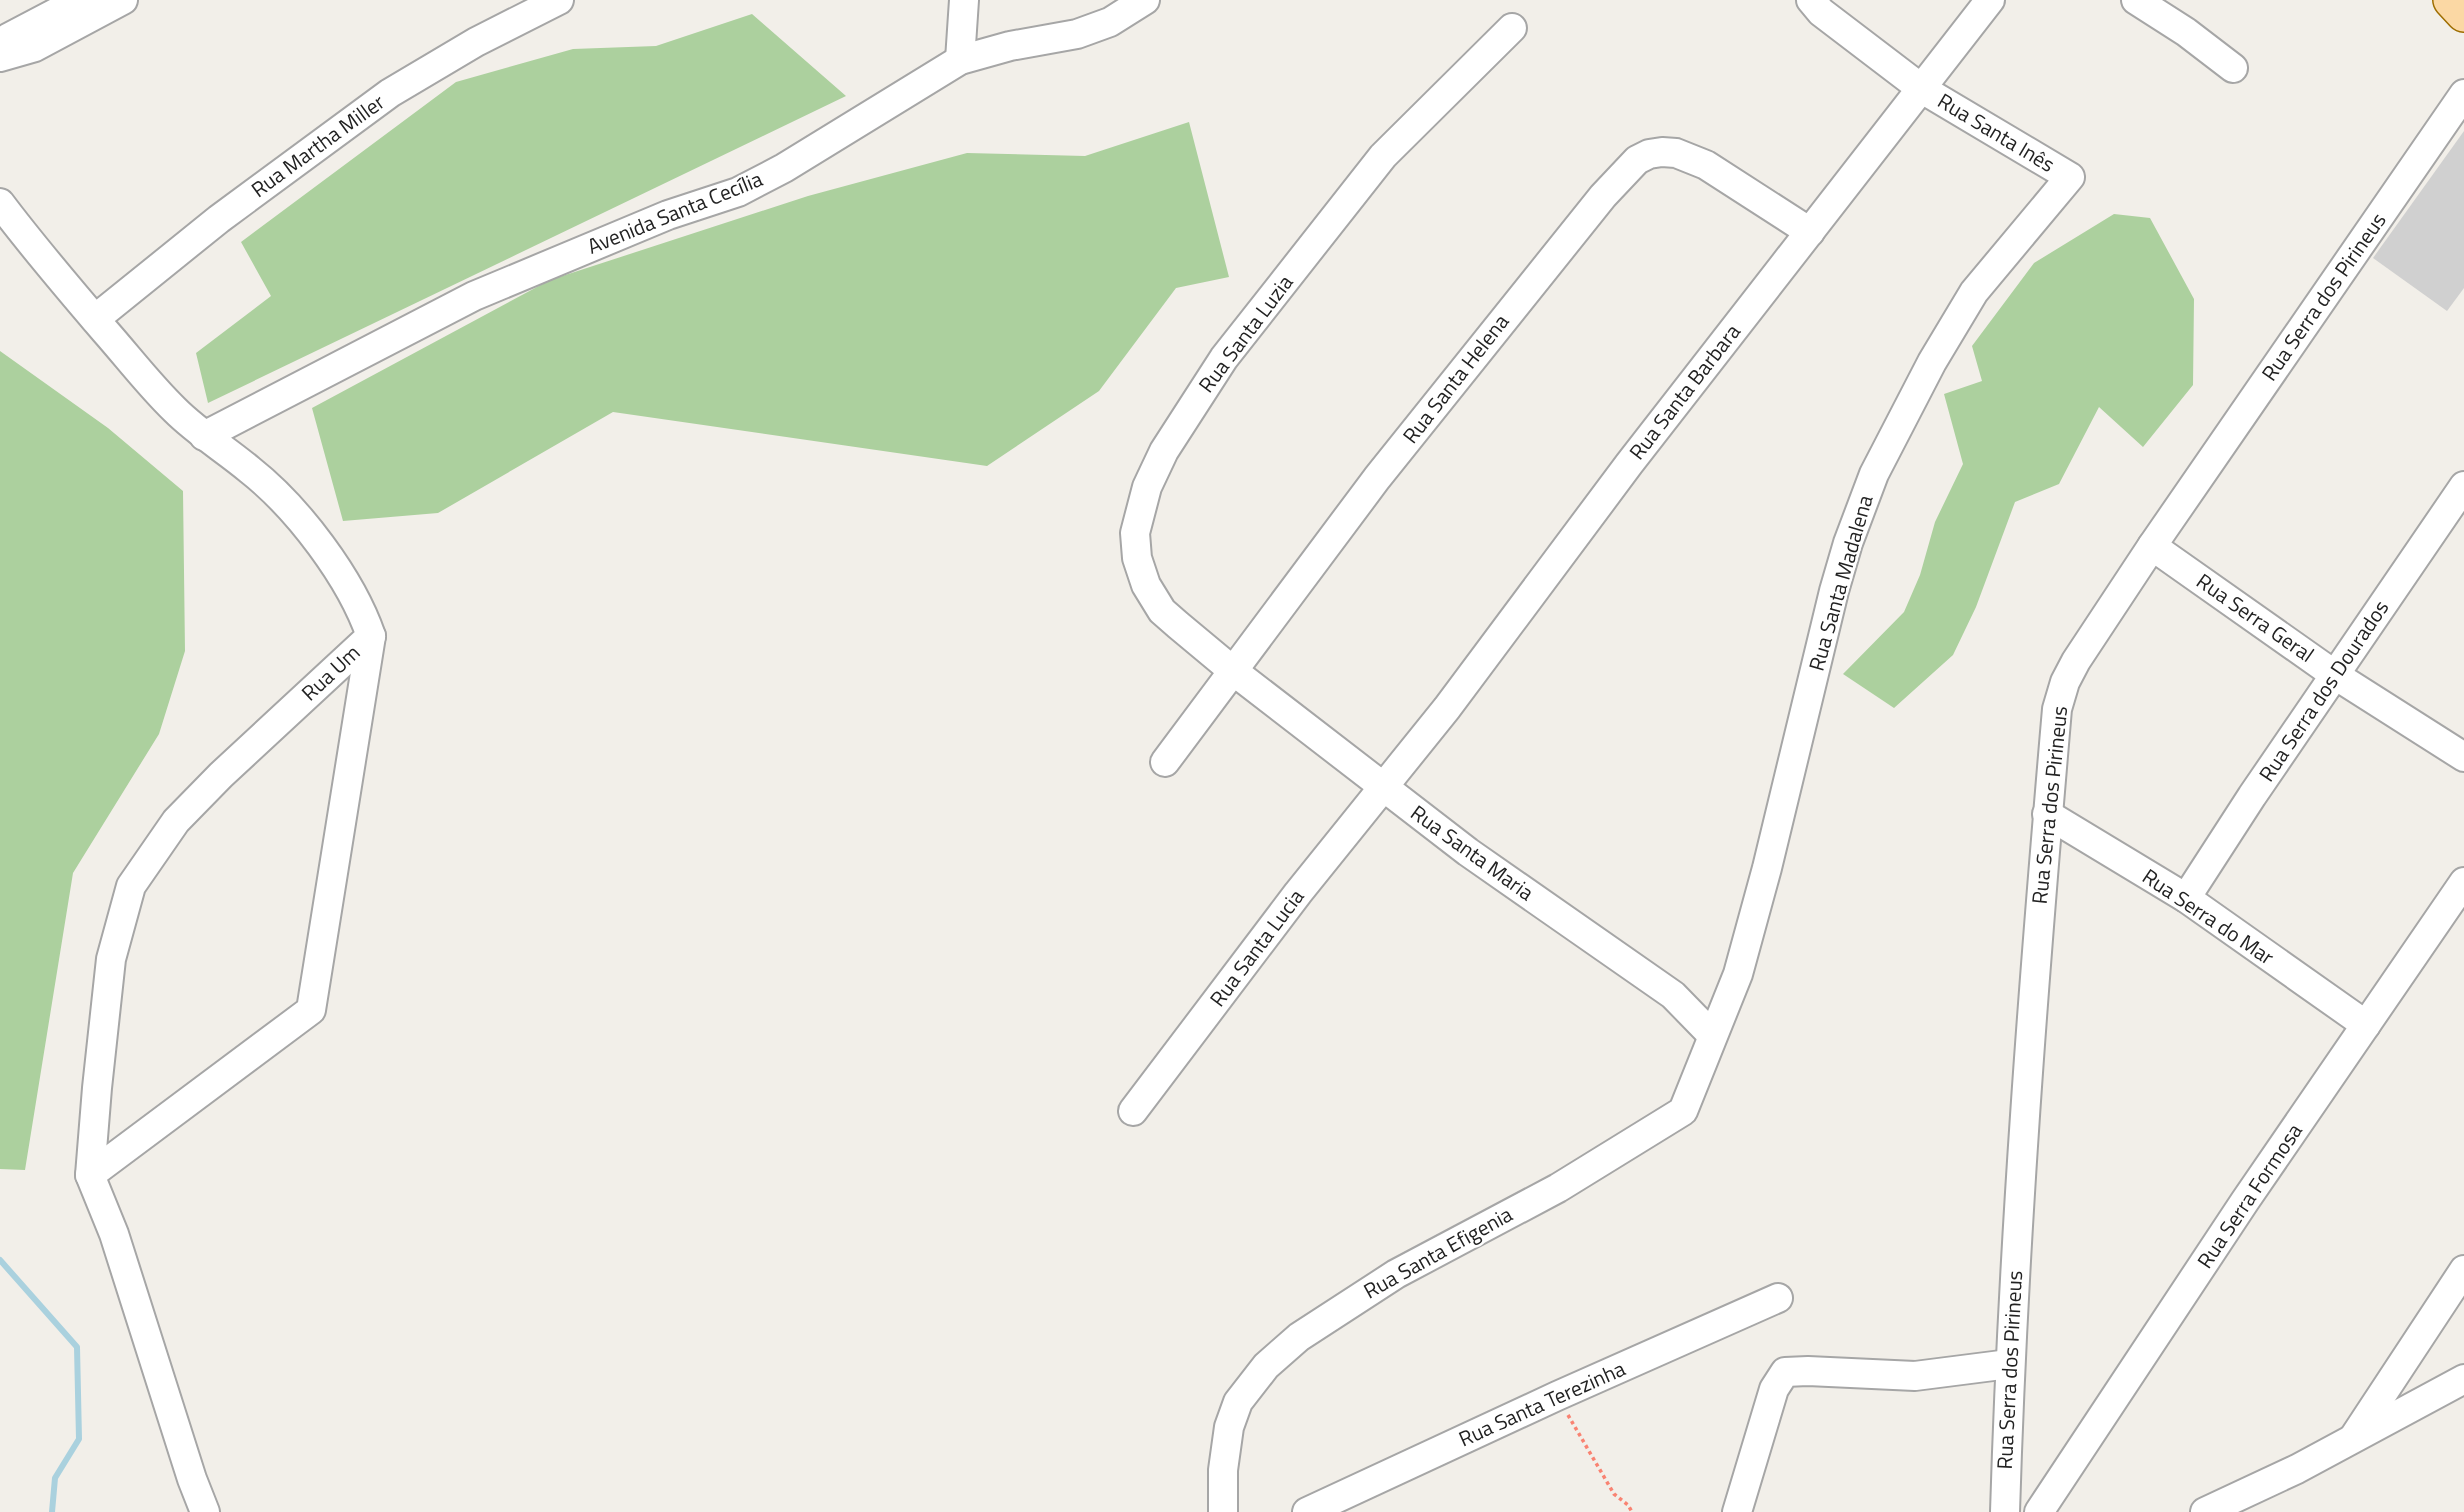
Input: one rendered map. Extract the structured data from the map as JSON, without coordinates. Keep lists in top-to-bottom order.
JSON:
{
  "streets": {
    "street": [
      "Rua Santa Inês",
      "Rua Martha Miller",
      "Avenida Santa Cecília",
      "Rua Serra dos Pirineus",
      "Rua Santa Luzia",
      "Rua Santa Helena",
      "Rua Santa Barbara",
      "Rua Santa Madalena",
      "Rua Serra Geral",
      "Rua Um",
      "Rua Serra dos Dourados",
      "Rua Santa Maria",
      "Rua Serra do Mar",
      "Rua Santa Lucia",
      "Rua Serra Formosa",
      "Rua Santa Efigenia",
      "Rua Santa Terezinha"
    ]
  },
  "crossings": [
    ["Rua Santa Inês", "Rua Santa Barbara"],
    ["Rua Santa Inês", "Rua Santa Madalena"],
    ["Rua Martha Miller", "Rua Um"],
    ["Avenida Santa Cecília", "Rua Um"],
    ["Rua Serra dos Pirineus", "Rua Serra Geral"],
    ["Rua Serra dos Pirineus", "Rua Serra do Mar"],
    ["Rua Santa Luzia", "Rua Santa Helena"],
    ["Rua Santa Luzia", "Rua Santa Maria"],
    ["Rua Santa Helena", "Rua Santa Barbara"],
    ["Rua Santa Helena", "Rua Santa Maria"],
    ["Rua Santa Barbara", "Rua Santa Maria"],
    ["Rua Santa Barbara", "Rua Santa Lucia"],
    ["Rua Santa Madalena", "Rua Santa Maria"],
    ["Rua Santa Madalena", "Rua Santa Efigenia"],
    ["Rua Serra Geral", "Rua Serra dos Dourados"],
    ["Rua Serra dos Dourados", "Rua Serra do Mar"],
    ["Rua Santa Maria", "Rua Santa Lucia"],
    ["Rua Santa Maria", "Rua Santa Efigenia"],
    ["Rua Serra do Mar", "Rua Serra Formosa"]
  ]
}
